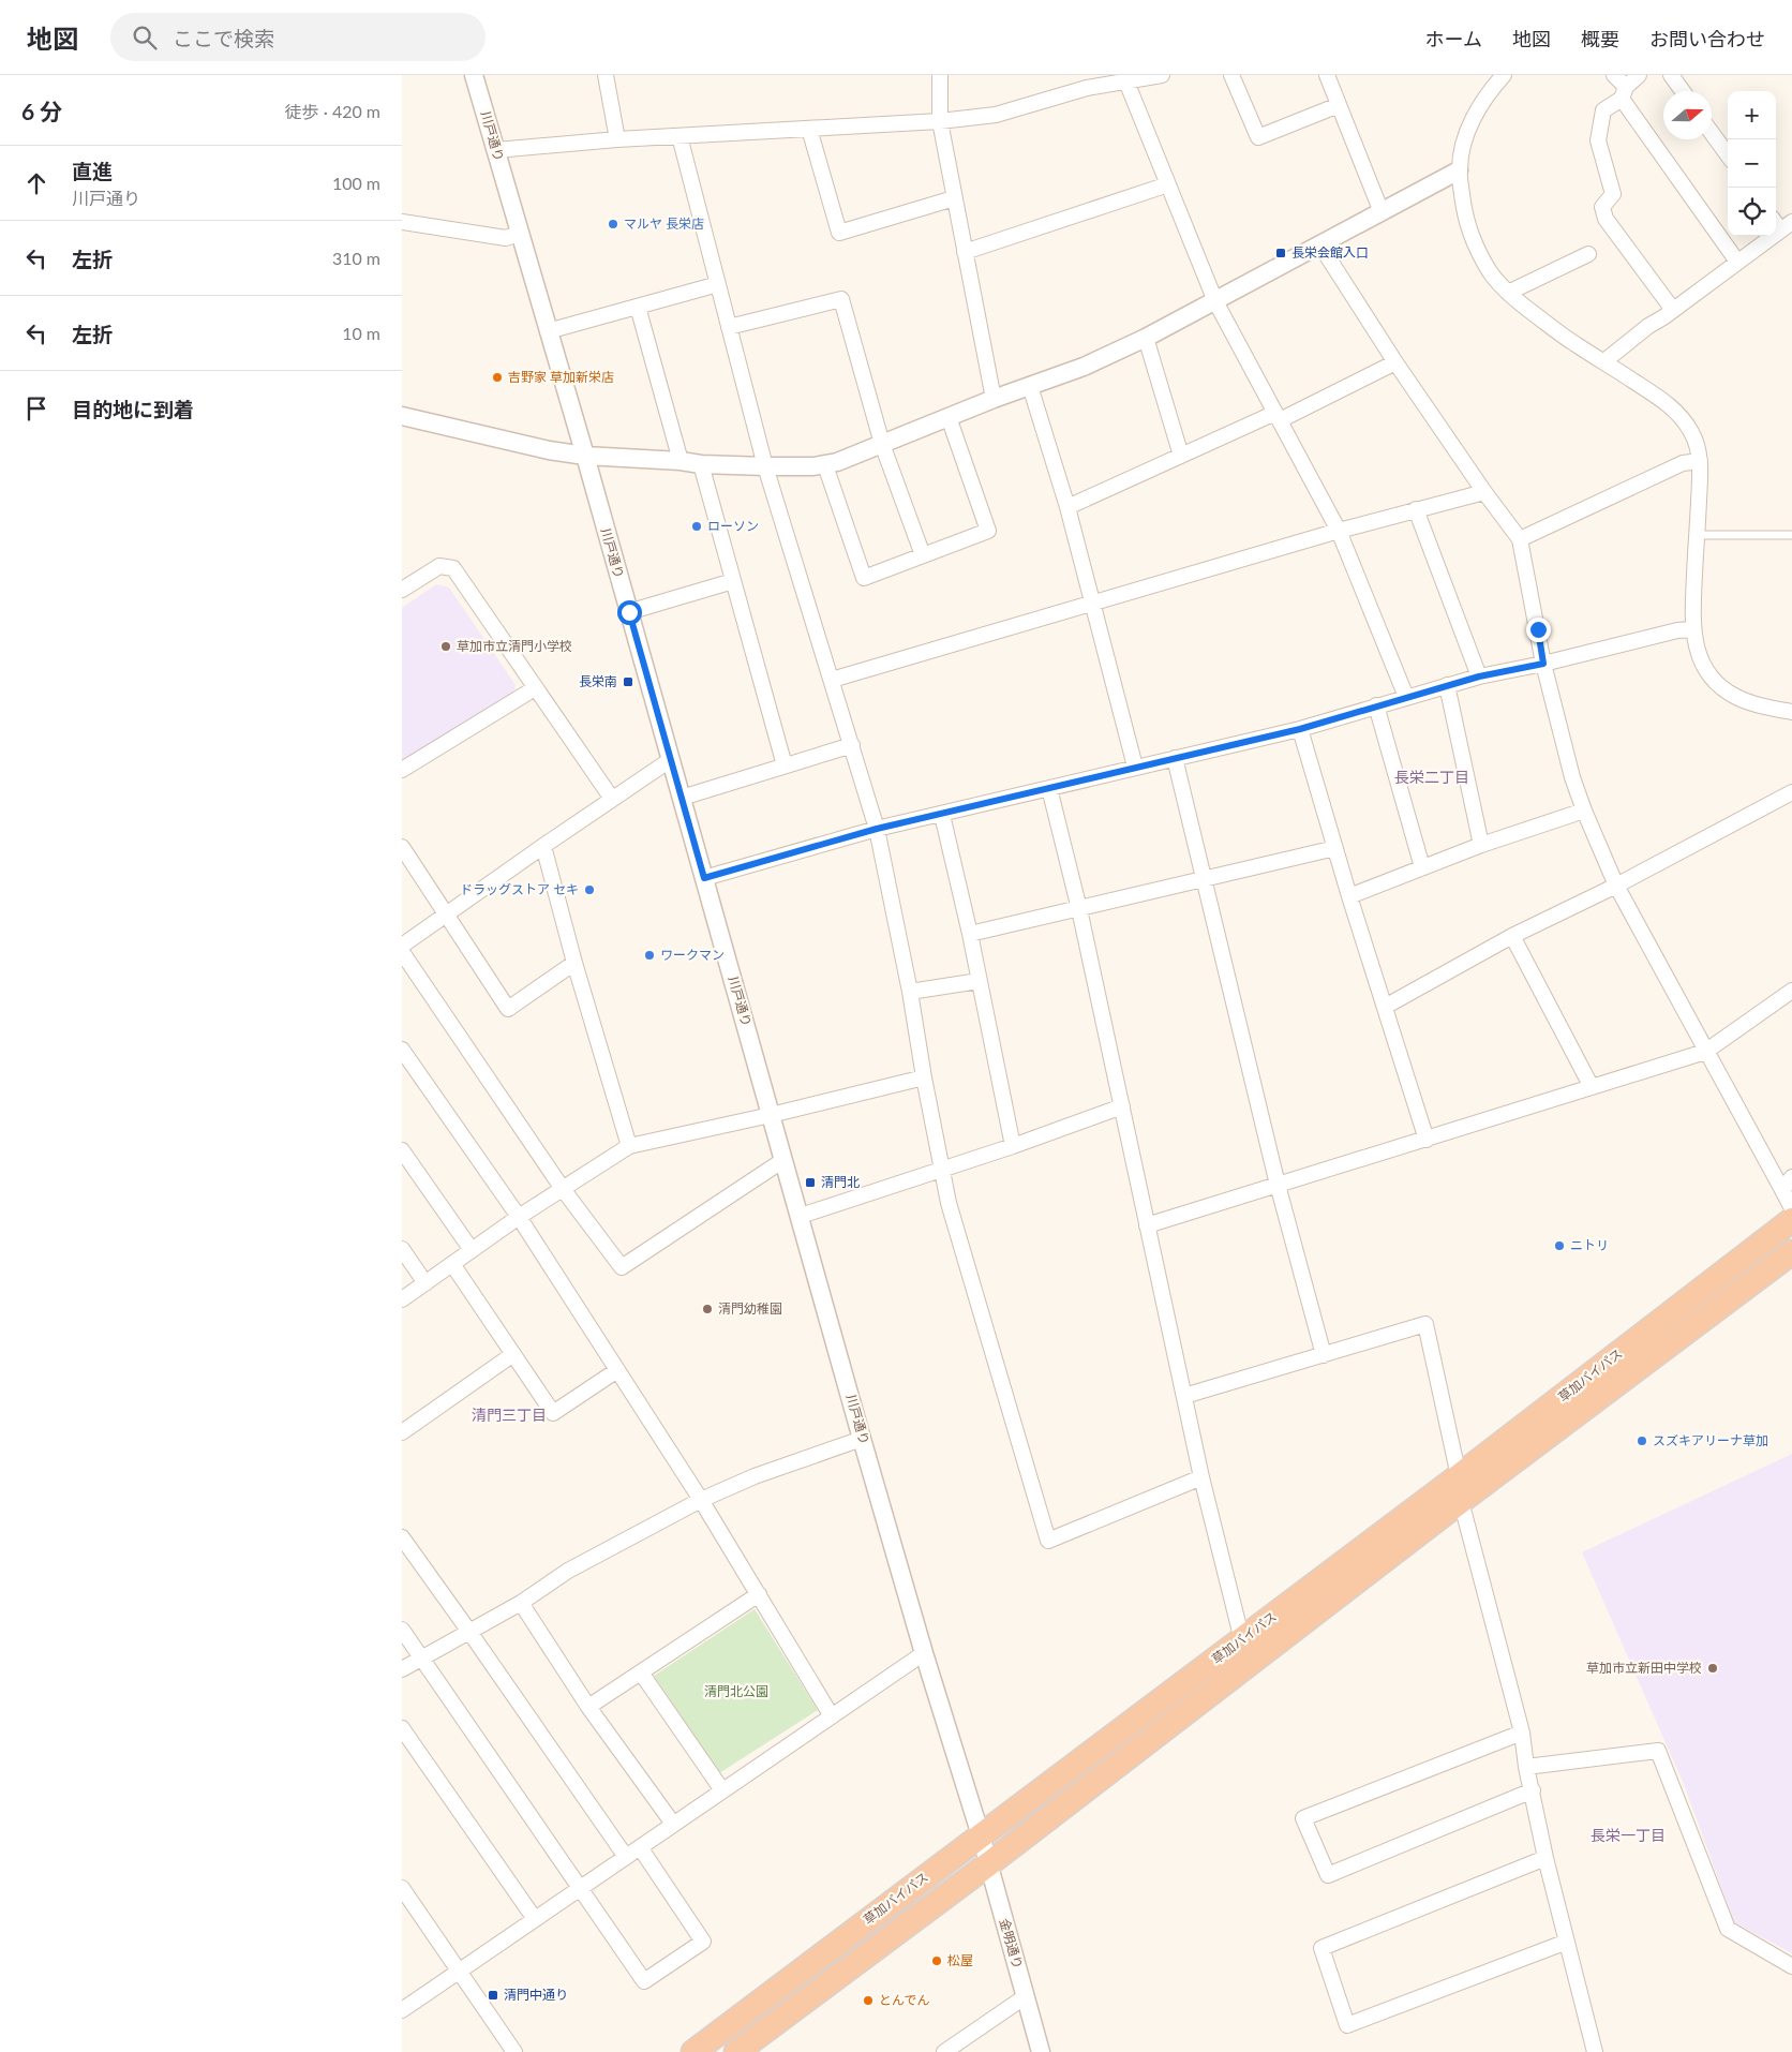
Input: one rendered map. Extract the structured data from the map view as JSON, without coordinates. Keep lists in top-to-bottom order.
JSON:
{
  "streets": {
    "highway": ["草加バイパス"],
    "street": ["川戸通り", "金明通り"]
  },
  "crossings": [
    ["川戸通り", "草加バイパス"],
    ["川戸通り", "金明通り"],
    ["草加バイパス", "金明通り"]
  ],
  "districts": ["長栄二丁目", "清門三丁目", "長栄一丁目"],
  "parks": ["清門北公園"],
  "places": {
    "other": [
      "マルヤ 長栄店",
      "吉野家 草加新栄店",
      "ローソン",
      "草加市立清門小学校",
      "ドラッグストア セキ",
      "ワークマン",
      "ニトリ",
      "清門幼稚園",
      "スズキアリーナ草加",
      "草加市立新田中学校",
      "松屋",
      "とんでん"
    ],
    "transit": [
      "長栄会館入口",
      "長栄南",
      "清門北",
      "清門中通り"
    ]
  },
  "north": "right",
  "page": {
    "header": "地図",
    "search": "ここで検索",
    "nav": [
      "ホーム",
      "地図",
      "概要",
      "お問い合わせ"
    ],
    "heading": ["6 分", "徒歩 · 420 m"],
    "map_buttons": ["+", "−"],
    "list": [
      ["直進", "川戸通り", "100 m"],
      ["左折", "310 m"],
      ["左折", "10 m"],
      "目的地に到着"
    ]
  }
}
